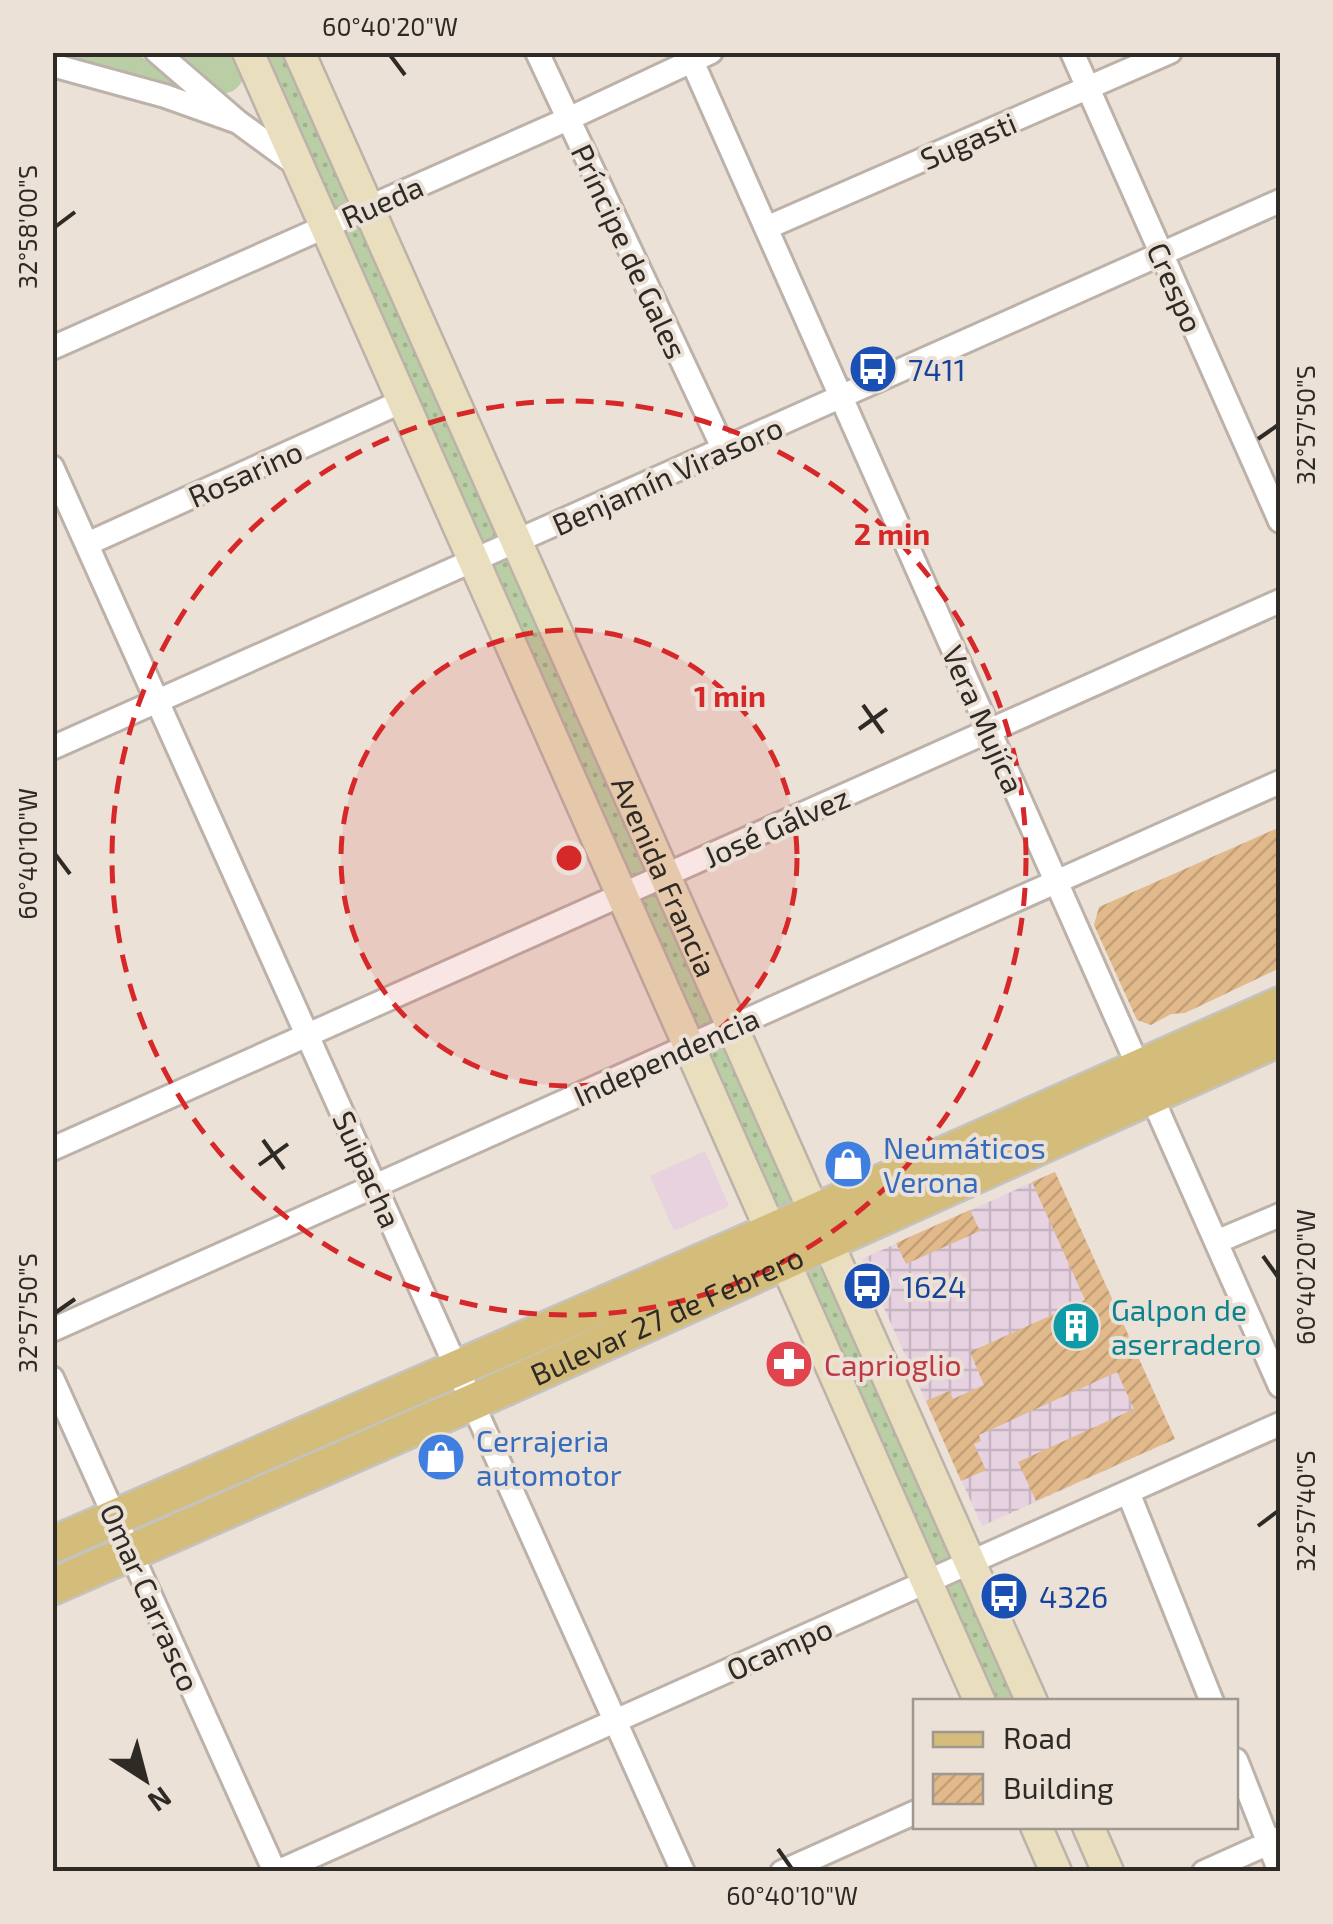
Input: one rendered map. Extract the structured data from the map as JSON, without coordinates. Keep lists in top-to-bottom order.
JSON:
{
  "streets": {
    "main road": ["Avenida Francia", "Bulevar 27 de Febrero"],
    "street": [
      "Sugasti",
      "Rueda",
      "Príncipe de Gales",
      "Crespo",
      "Rosarino",
      "Benjamín Virasoro",
      "Vera Mujíca",
      "José Gálvez",
      "Independencia",
      "Suipacha",
      "Omar Carrasco",
      "Ocampo"
    ]
  },
  "crossings": [
    ["Sugasti", "Crespo"],
    ["Sugasti", "Vera Mujíca"],
    ["Rueda", "Príncipe de Gales"],
    ["Rueda", "Vera Mujíca"],
    ["Rueda", "Avenida Francia"],
    ["Príncipe de Gales", "Benjamín Virasoro"],
    ["Crespo", "Benjamín Virasoro"],
    ["Rosarino", "Avenida Francia"],
    ["Rosarino", "Suipacha"],
    ["Benjamín Virasoro", "Vera Mujíca"],
    ["Benjamín Virasoro", "Avenida Francia"],
    ["Benjamín Virasoro", "Suipacha"],
    ["Vera Mujíca", "José Gálvez"],
    ["Vera Mujíca", "Independencia"],
    ["Vera Mujíca", "Bulevar 27 de Febrero"],
    ["José Gálvez", "Avenida Francia"],
    ["José Gálvez", "Suipacha"],
    ["Avenida Francia", "Independencia"],
    ["Avenida Francia", "Bulevar 27 de Febrero"],
    ["Avenida Francia", "Ocampo"],
    ["Independencia", "Suipacha"],
    ["Suipacha", "Bulevar 27 de Febrero"],
    ["Suipacha", "Ocampo"],
    ["Bulevar 27 de Febrero", "Omar Carrasco"],
    ["Omar Carrasco", "Ocampo"]
  ],
  "places": {
    "bus stop": ["7411", "1624", "4326"],
    "shop": ["Neumáticos Verona", "Cerrajeria automotor"],
    "building": ["Galpon de aserradero"],
    "pharmacy": ["Caprioglio"]
  },
  "legend": ["Road", "Building"],
  "north": "bottom right",
  "coordinates": [
    "60°40'20\"W",
    "32°58'00\"S",
    "32°57'50\"S",
    "60°40'10\"W",
    "32°57'40\"S"
  ],
  "rings": ["2 min", "1 min"]
}
